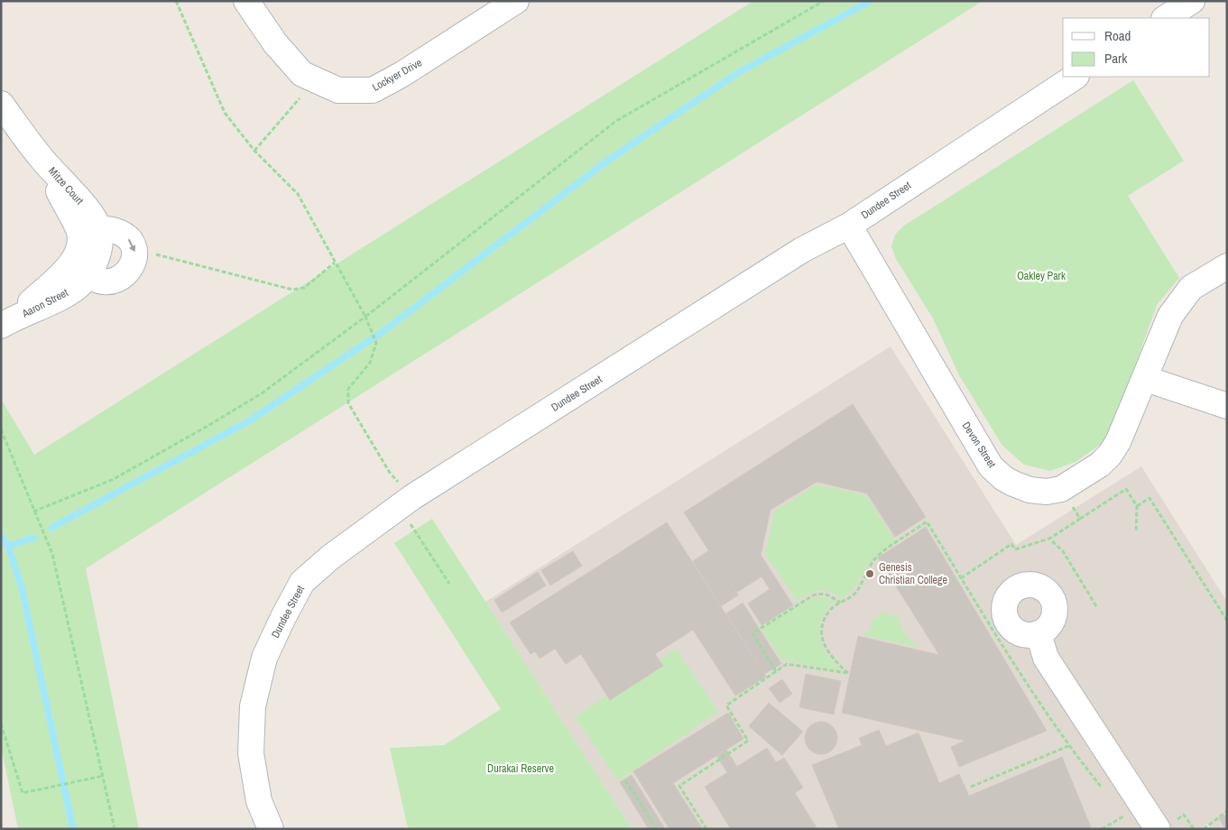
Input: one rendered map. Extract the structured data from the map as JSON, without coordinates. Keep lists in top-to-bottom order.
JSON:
{
  "streets": {
    "street": [
      "Lockyer Drive",
      "Mitze Court",
      "Dundee Street",
      "Aaron Street",
      "Devon Street"
    ]
  },
  "crossings": [
    ["Mitze Court", "Aaron Street"],
    ["Dundee Street", "Devon Street"]
  ],
  "parks": ["Oakley Park", "Durakai Reserve"],
  "places": ["Genesis Christian College"],
  "legend": ["Road", "Park"]
}
